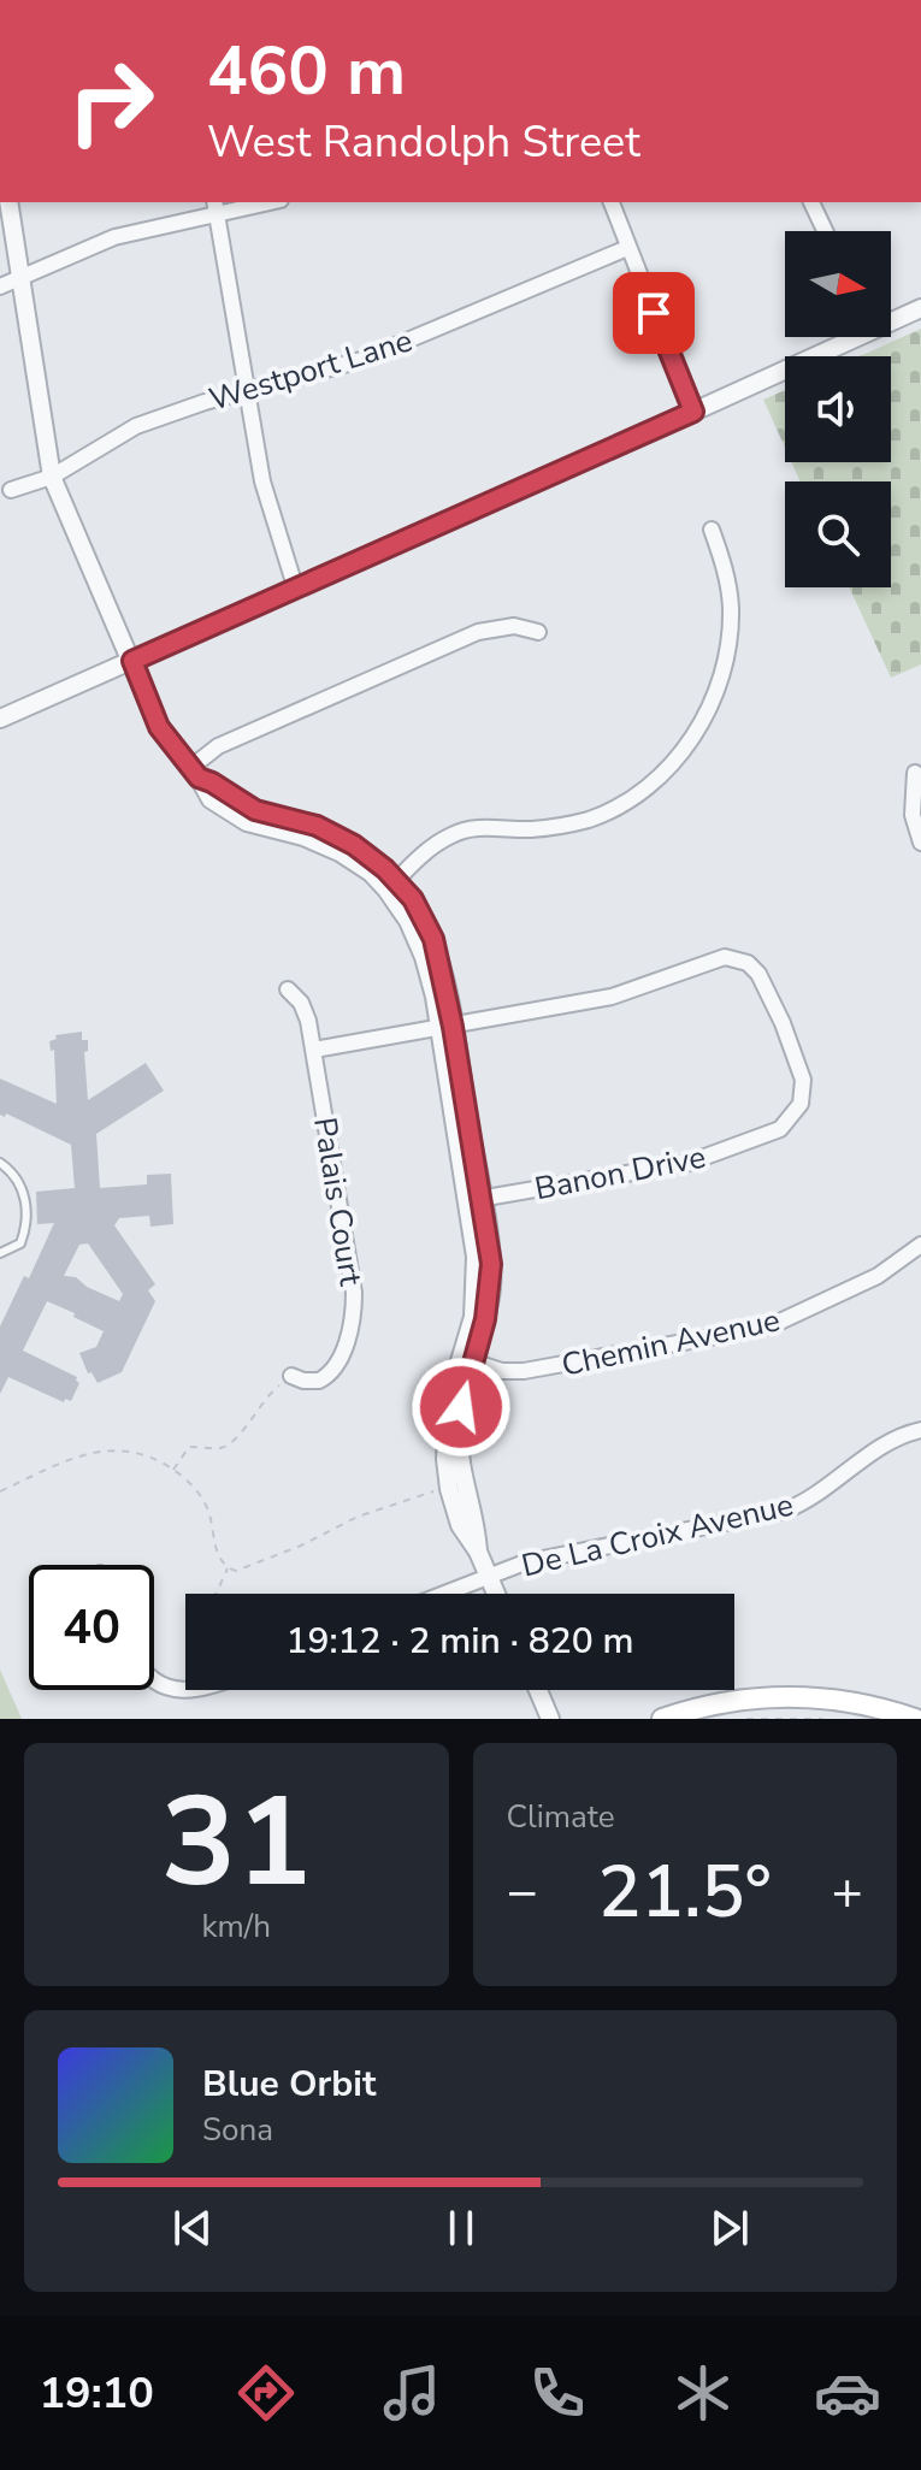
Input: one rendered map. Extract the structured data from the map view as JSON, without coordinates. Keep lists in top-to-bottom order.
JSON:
{
  "streets": {
    "street": [
      "Westport Lane",
      "Banon Drive",
      "Palais Court",
      "Chemin Avenue",
      "De La Croix Avenue"
    ]
  },
  "north": "right",
  "page": {
    "turn": ["460 m", "West Randolph Street"],
    "limit": "40",
    "trip": "19:12 · 2 min · 820 m",
    "tile": [
      ["31", "km/h"],
      "Climate"
    ],
    "heat": ["−", "21.5°", "+"],
    "song": ["Blue Orbit", "Sona"],
    "tabs": "19:10"
  }
}
